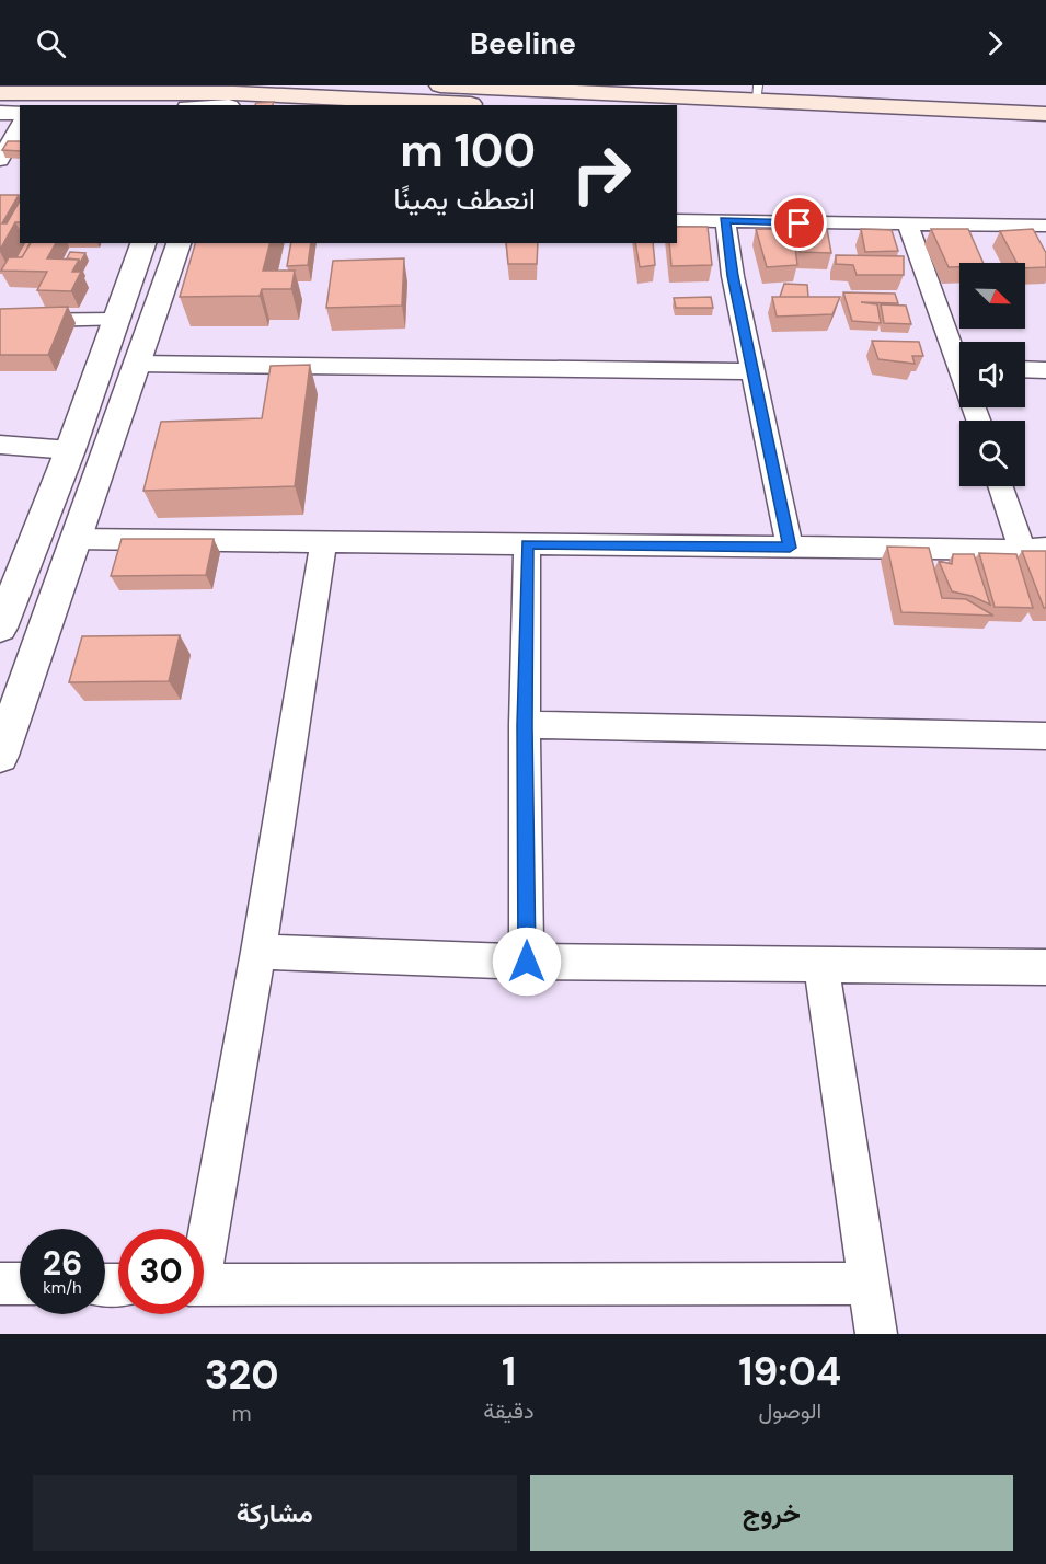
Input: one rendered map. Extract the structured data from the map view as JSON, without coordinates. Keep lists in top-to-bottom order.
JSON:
{
  "north": "bottom right",
  "page": {
    "header": "Beeline",
    "turn": ["100 m", "انعطف يمينًا"],
    "speed": "26 km/h",
    "limit": "30",
    "eta": [
      "19:04",
      "الوصول",
      "1",
      "دقيقة",
      "320",
      "m"
    ],
    "buttons": ["خروج", "مشاركة"]
  }
}
